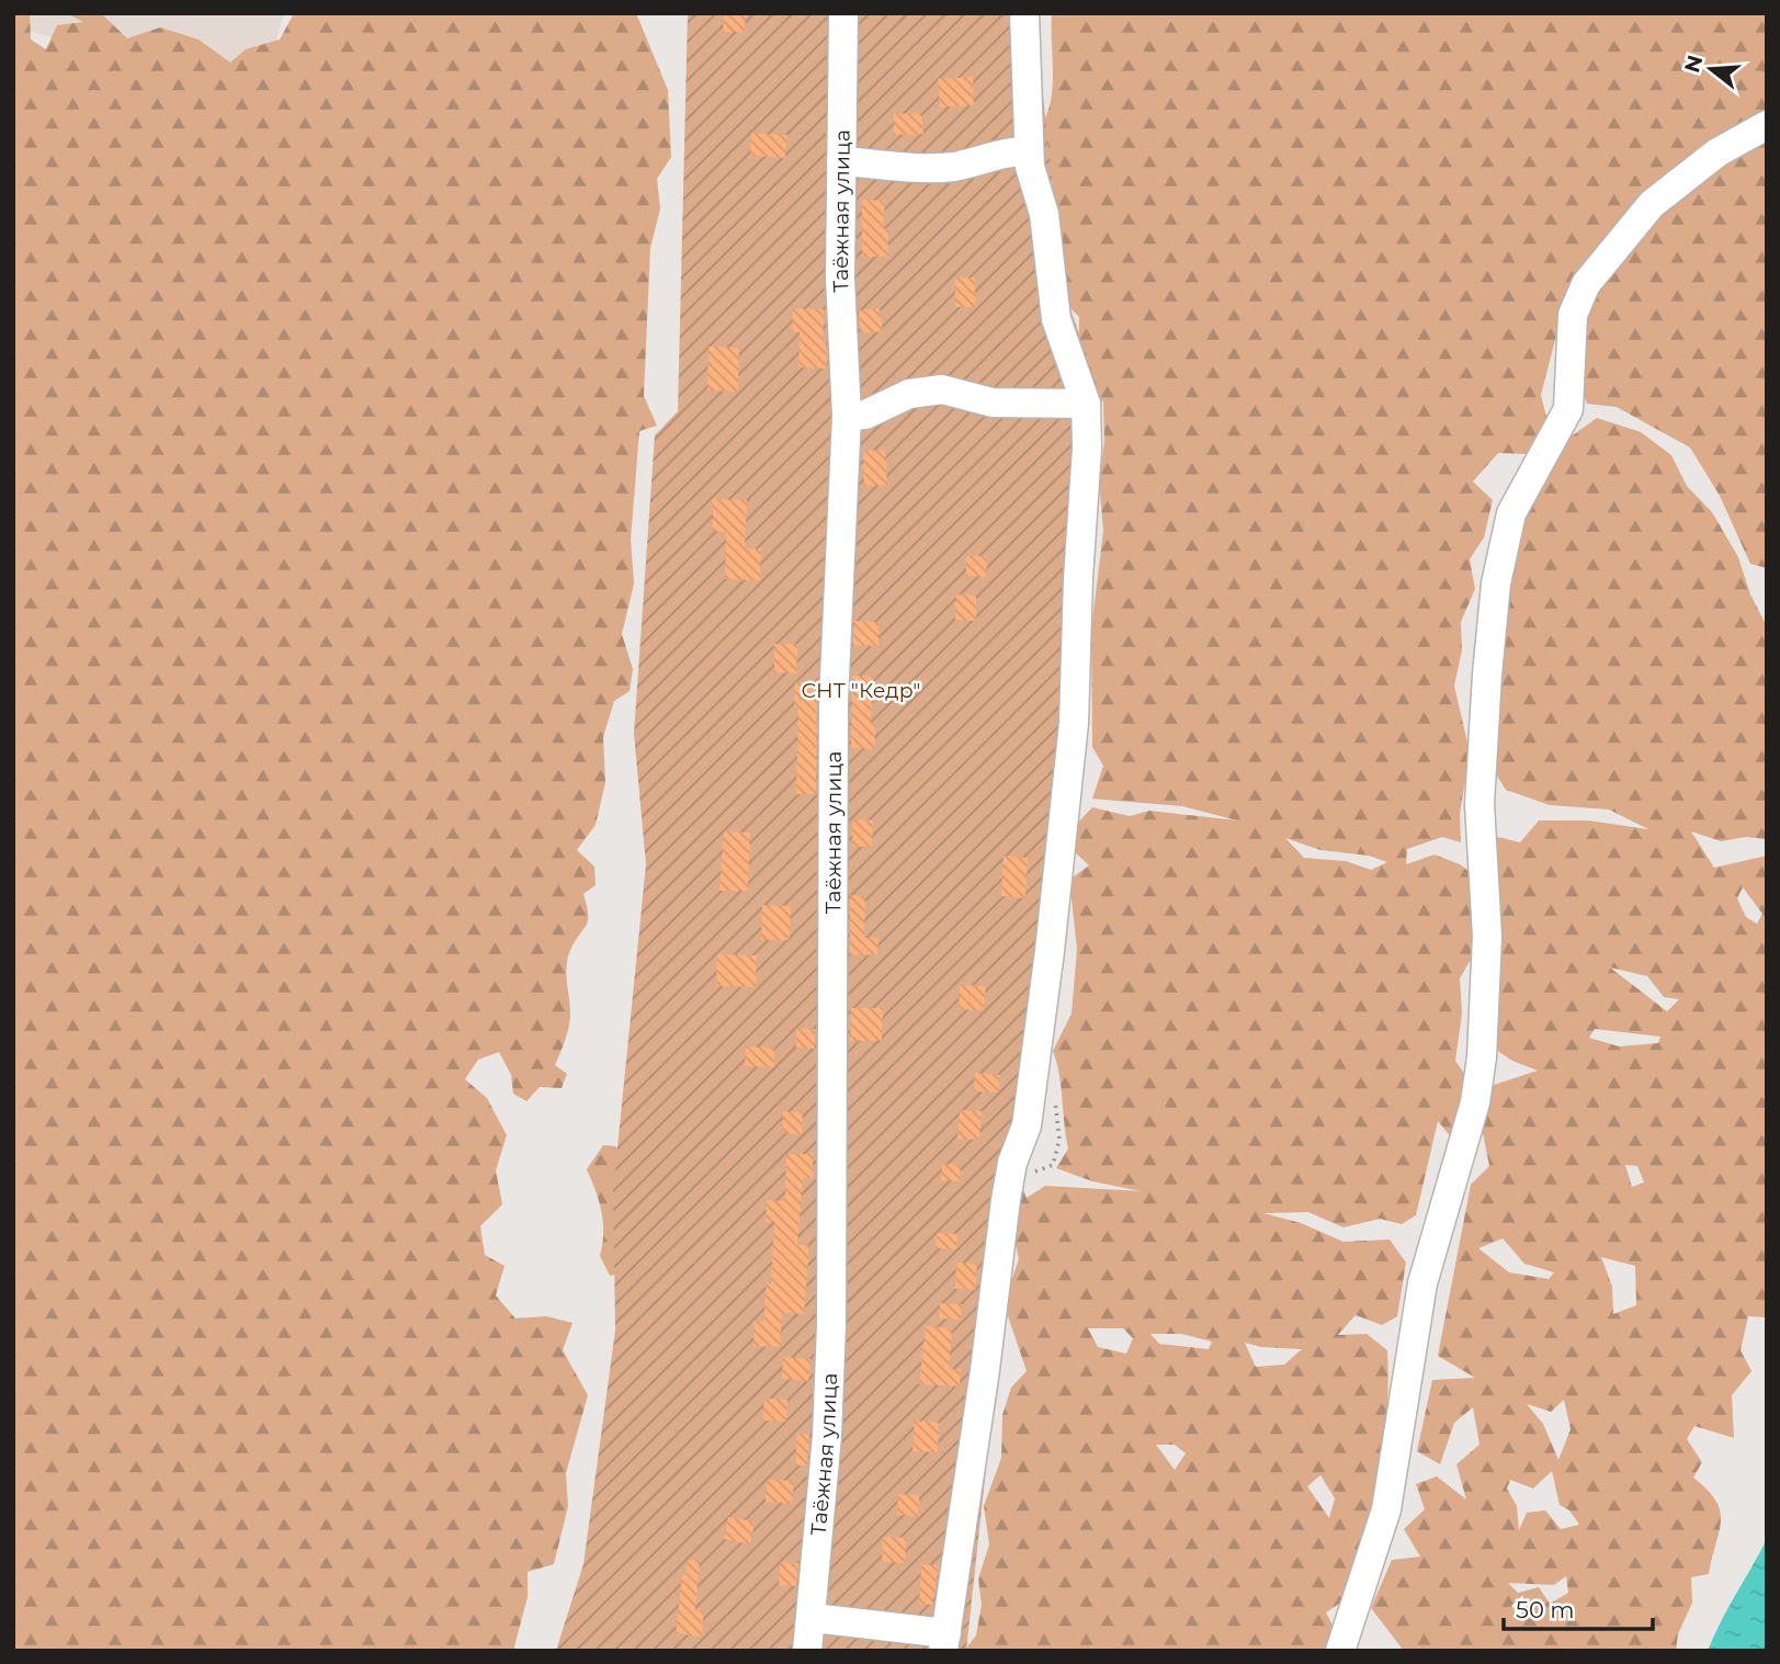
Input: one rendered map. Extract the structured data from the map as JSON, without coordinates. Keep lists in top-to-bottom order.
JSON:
{
  "streets": {
    "street": ["Таёжная улица"]
  },
  "parks": ["СНТ \"Кедр\""],
  "scale_bar": "50 m",
  "north": "left"
}
